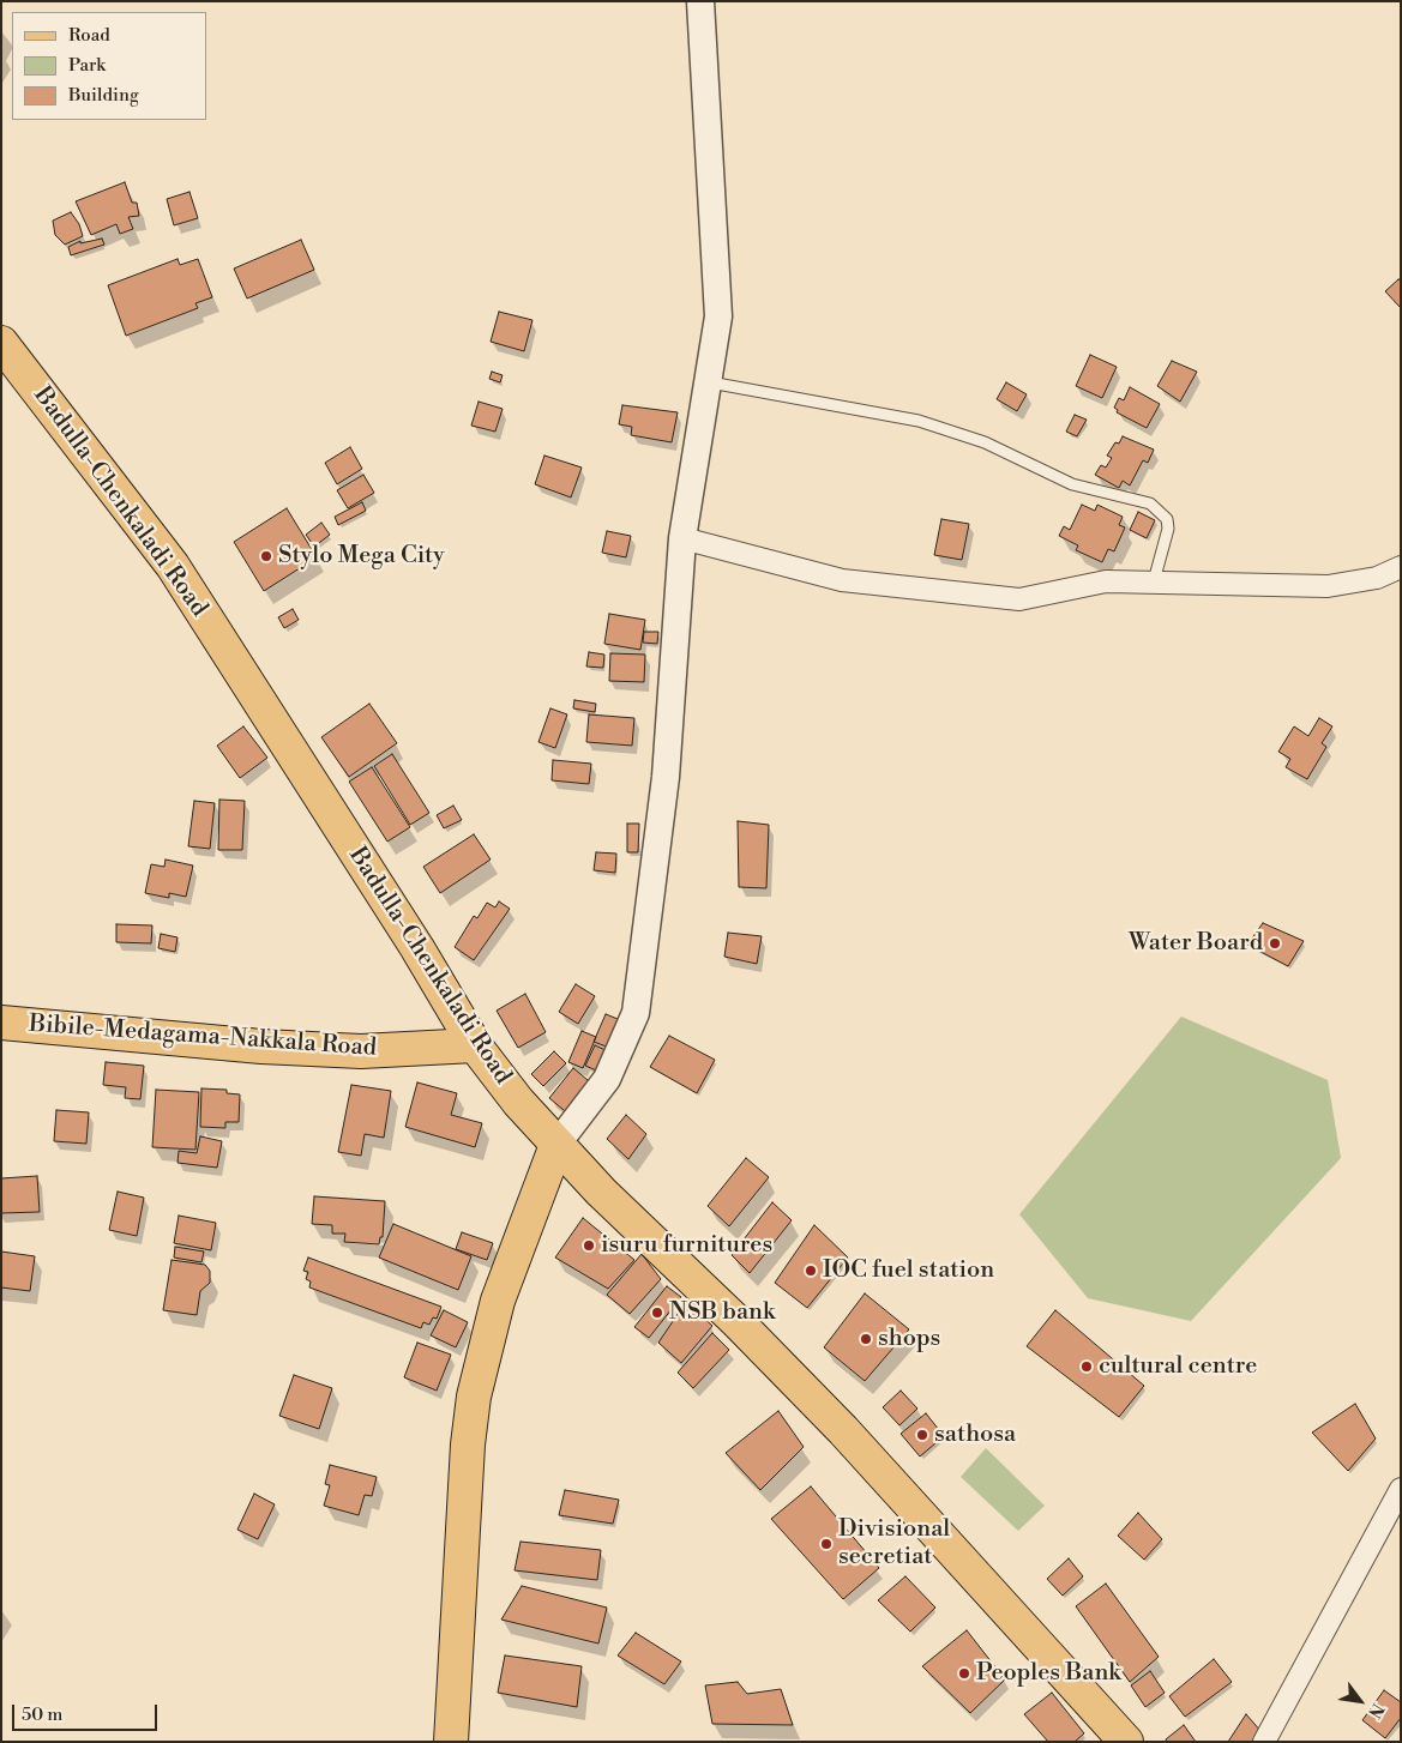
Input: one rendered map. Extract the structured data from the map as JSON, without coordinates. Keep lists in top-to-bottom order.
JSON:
{
  "streets": {
    "main road": ["Badulla-Chenkaladi Road", "Bibile-Medagama-Nakkala Road"]
  },
  "crossings": [
    ["Badulla-Chenkaladi Road", "Bibile-Medagama-Nakkala Road"]
  ],
  "places": [
    "Stylo Mega City",
    "Water Board",
    "isuru furnitures",
    "IOC fuel station",
    "NSB bank",
    "shops",
    "cultural centre",
    "sathosa",
    "Divisional secretiat",
    "Peoples Bank"
  ],
  "legend": ["Road", "Park", "Building"],
  "scale_bar": "50 m",
  "north": "bottom right"
}
